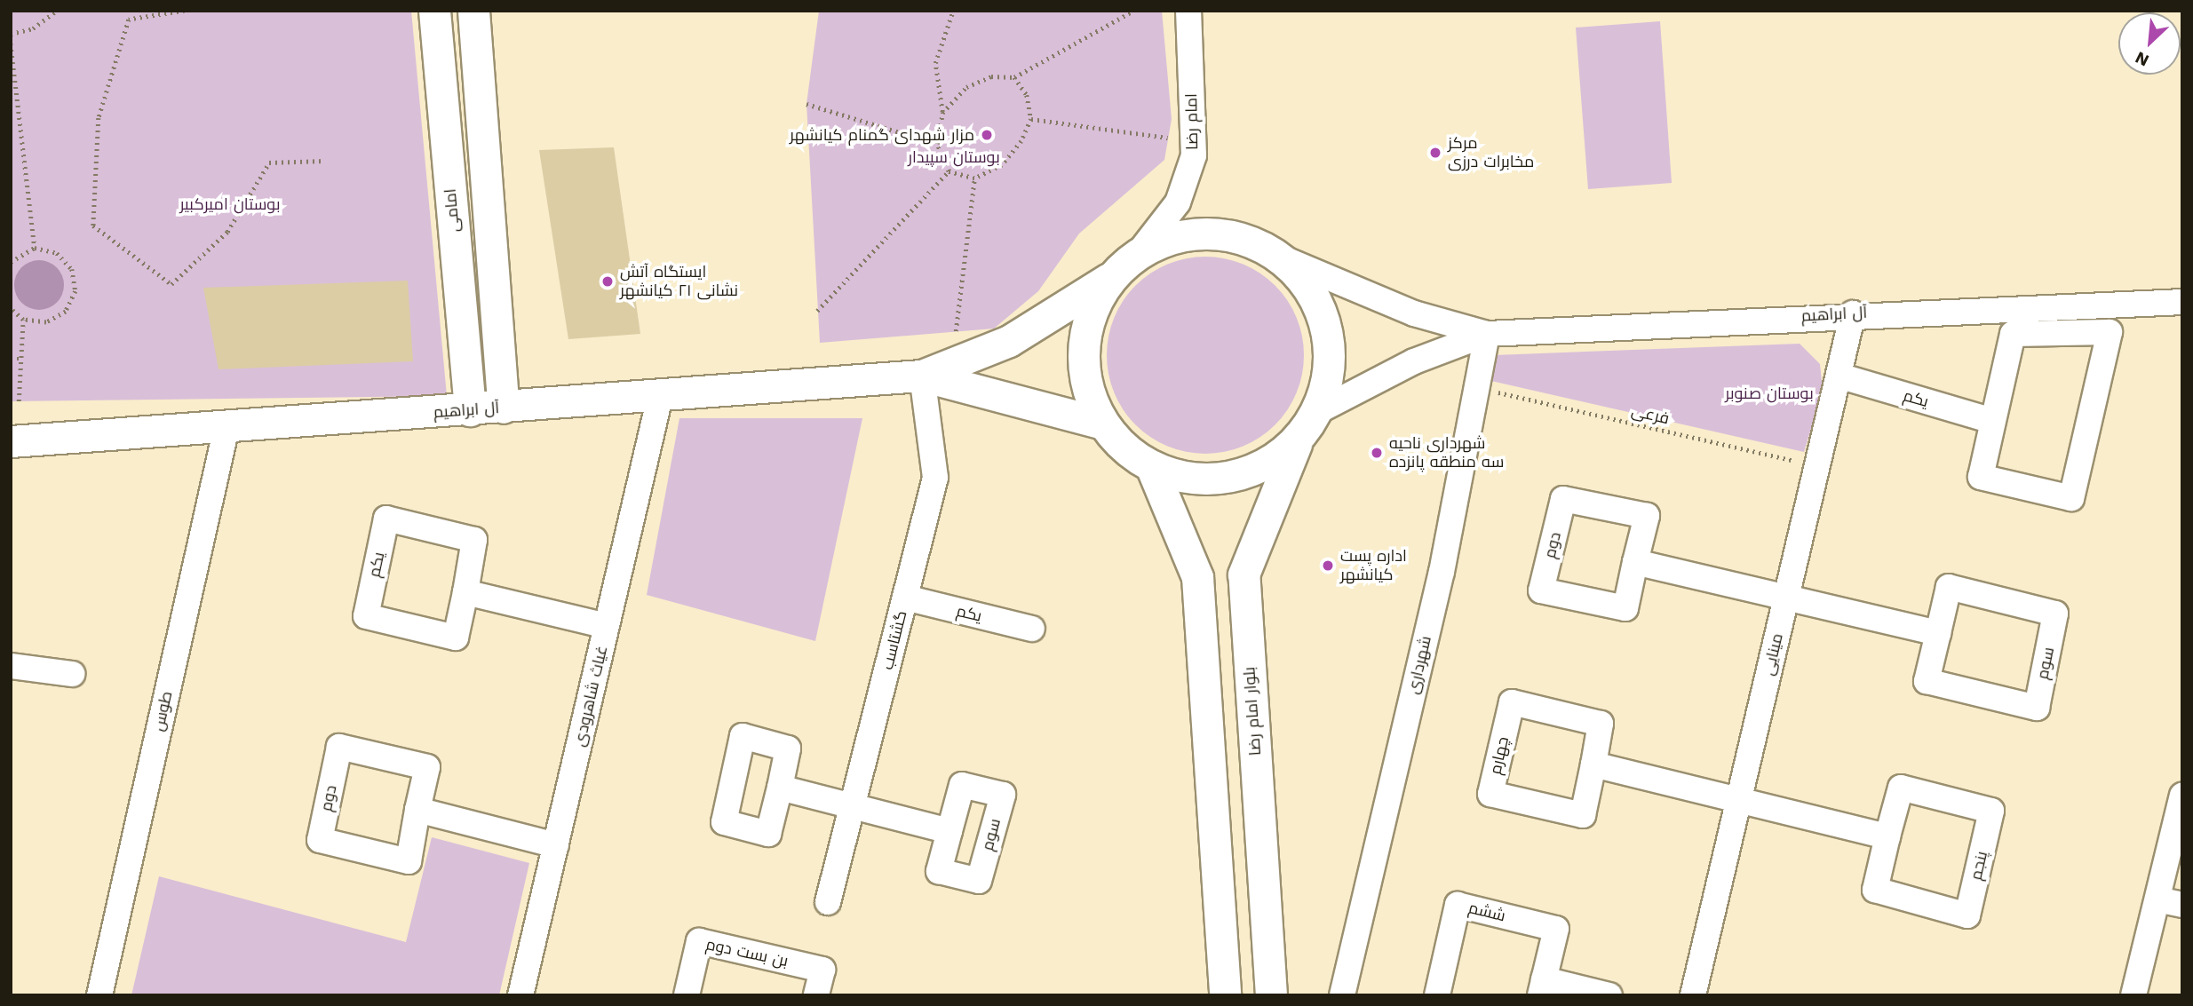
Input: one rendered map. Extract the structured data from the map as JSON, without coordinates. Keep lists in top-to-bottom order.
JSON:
{
  "streets": {
    "main road": ["امامی", "آل ابراهیم", "بلوار امام رضا"],
    "street": [
      "امام رضا",
      "یکم",
      "دوم",
      "گشتاسب",
      "مینایی",
      "سوم",
      "شهرداری",
      "غیاث شاهرودی",
      "طوس",
      "چهارم",
      "پنجم",
      "ششم",
      "بن بست دوم"
    ],
    "path": ["فرعی"]
  },
  "crossings": [
    ["امامی", "آل ابراهیم"],
    ["آل ابراهیم", "گشتاسب"],
    ["آل ابراهیم", "مینایی"],
    ["آل ابراهیم", "شهرداری"],
    ["آل ابراهیم", "غیاث شاهرودی"],
    ["آل ابراهیم", "طوس"],
    ["یکم", "گشتاسب"],
    ["یکم", "مینایی"],
    ["فرعی", "مینایی"],
    ["فرعی", "شهرداری"]
  ],
  "parks": ["بوستان سپیدار", "بوستان امیرکبیر", "بوستان صنوبر"],
  "places": [
    "مزار شهدای گمنام کیانشهر",
    "مرکز مخابرات درزی",
    "ایستگاه آتش نشانی ۲۱ کیانشهر",
    "شهرداری ناحیه سه منطقه پانزده",
    "اداره پست کیانشهر"
  ],
  "north": "bottom left"
}
